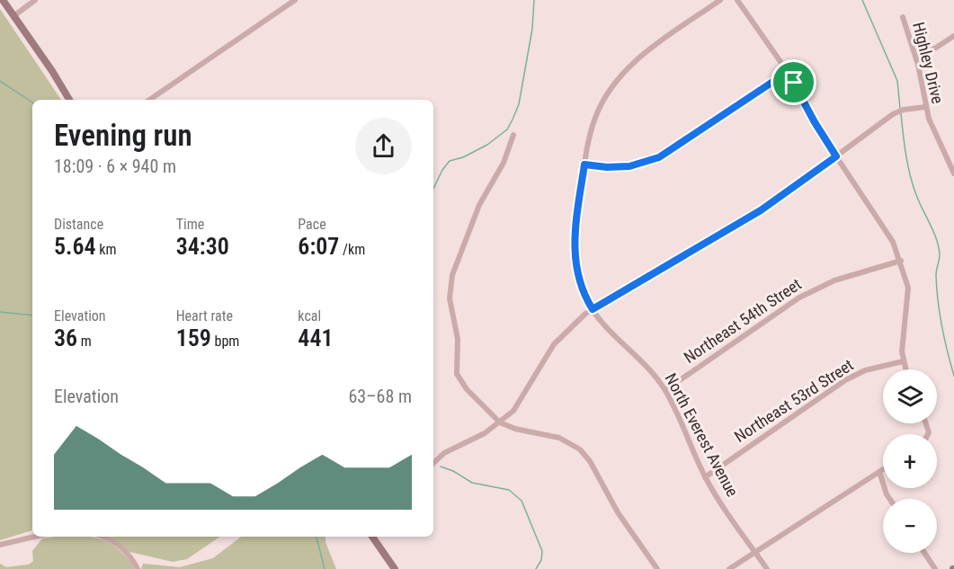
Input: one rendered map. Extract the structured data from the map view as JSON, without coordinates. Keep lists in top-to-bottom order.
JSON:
{
  "streets": {
    "street": [
      "Highley Drive",
      "Northeast 54th Street",
      "Northeast 53rd Street",
      "North Everest Avenue"
    ]
  },
  "crossings": [
    ["Northeast 54th Street", "North Everest Avenue"],
    ["Northeast 53rd Street", "North Everest Avenue"]
  ],
  "page": {
    "heading": ["Evening run", "18:09 · 6 × 940 m"],
    "stats": [
      ["Distance", "5.64 km"],
      ["Time", "34:30"],
      ["Pace", "6:07 /km"],
      ["Elevation", "36 m"],
      ["Heart rate", "159 bpm"],
      ["kcal", "441"]
    ],
    "map_buttons": ["+", "−"],
    "chart": ["Elevation", "63–68 m"]
  }
}
